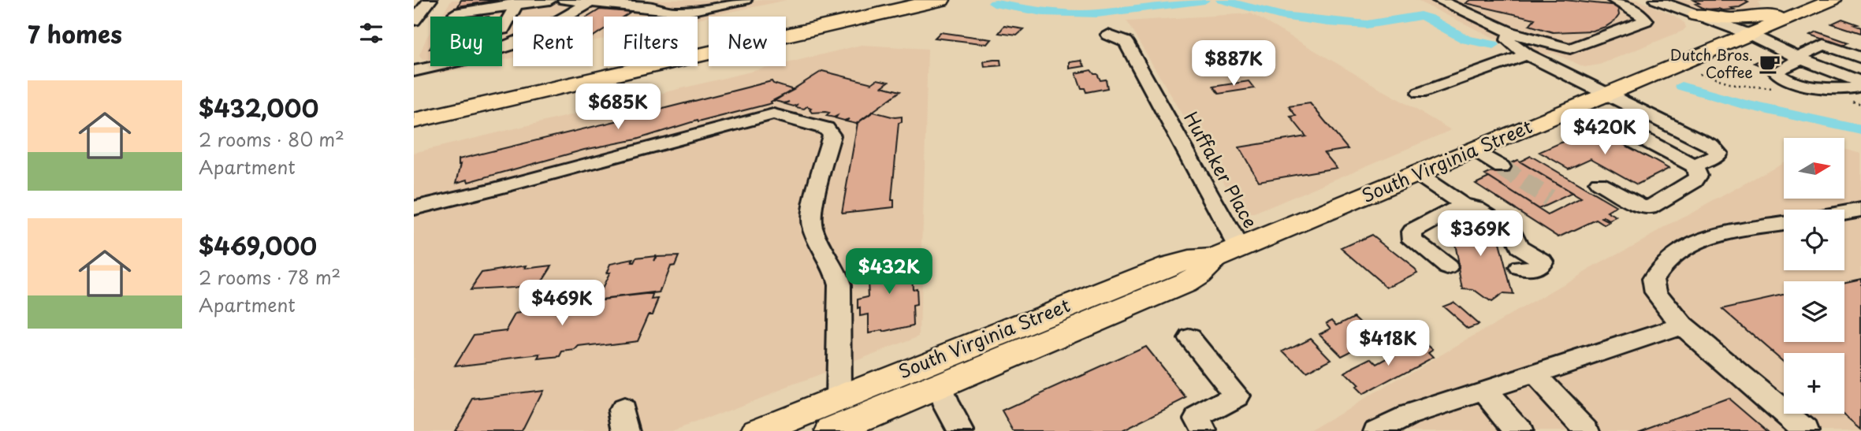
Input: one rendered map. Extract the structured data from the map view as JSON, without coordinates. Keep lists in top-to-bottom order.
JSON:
{
  "streets": {
    "main road": ["South Virginia Street"],
    "street": ["Huffaker Place"]
  },
  "crossings": [
    ["South Virginia Street", "Huffaker Place"]
  ],
  "places": {
    "cafe": ["Dutch Bros. Coffee"]
  },
  "north": "right",
  "page": {
    "heading": "7 homes",
    "chip": [
      "Buy",
      "Rent",
      "Filters",
      "New"
    ],
    "price": [
      "$887K",
      "$685K",
      "$420K",
      "$369K",
      "$432K",
      "$469K",
      "$418K"
    ],
    "list": [
      {
        "name": "$432,000",
        "note": "2 rooms · 80 m² · Apartment"
      },
      {
        "name": "$469,000",
        "note": "2 rooms · 78 m² · Apartment"
      }
    ],
    "map_buttons": "+"
  }
}
